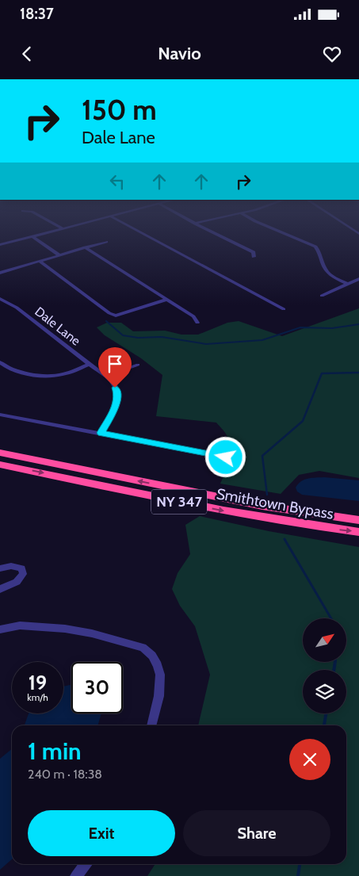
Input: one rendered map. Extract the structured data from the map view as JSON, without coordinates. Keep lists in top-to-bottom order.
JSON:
{
  "streets": {
    "highway": ["NY 347", "Smithtown Bypass"],
    "street": ["Dale Lane"]
  },
  "north": "top right",
  "page": {
    "status": "18:37",
    "header": "Navio",
    "turn": ["150 m", "Dale Lane"],
    "speed": "19 km/h",
    "limit": "30",
    "heading": ["1 min", "240 m · 18:38"],
    "buttons": ["Exit", "Share"]
  }
}
